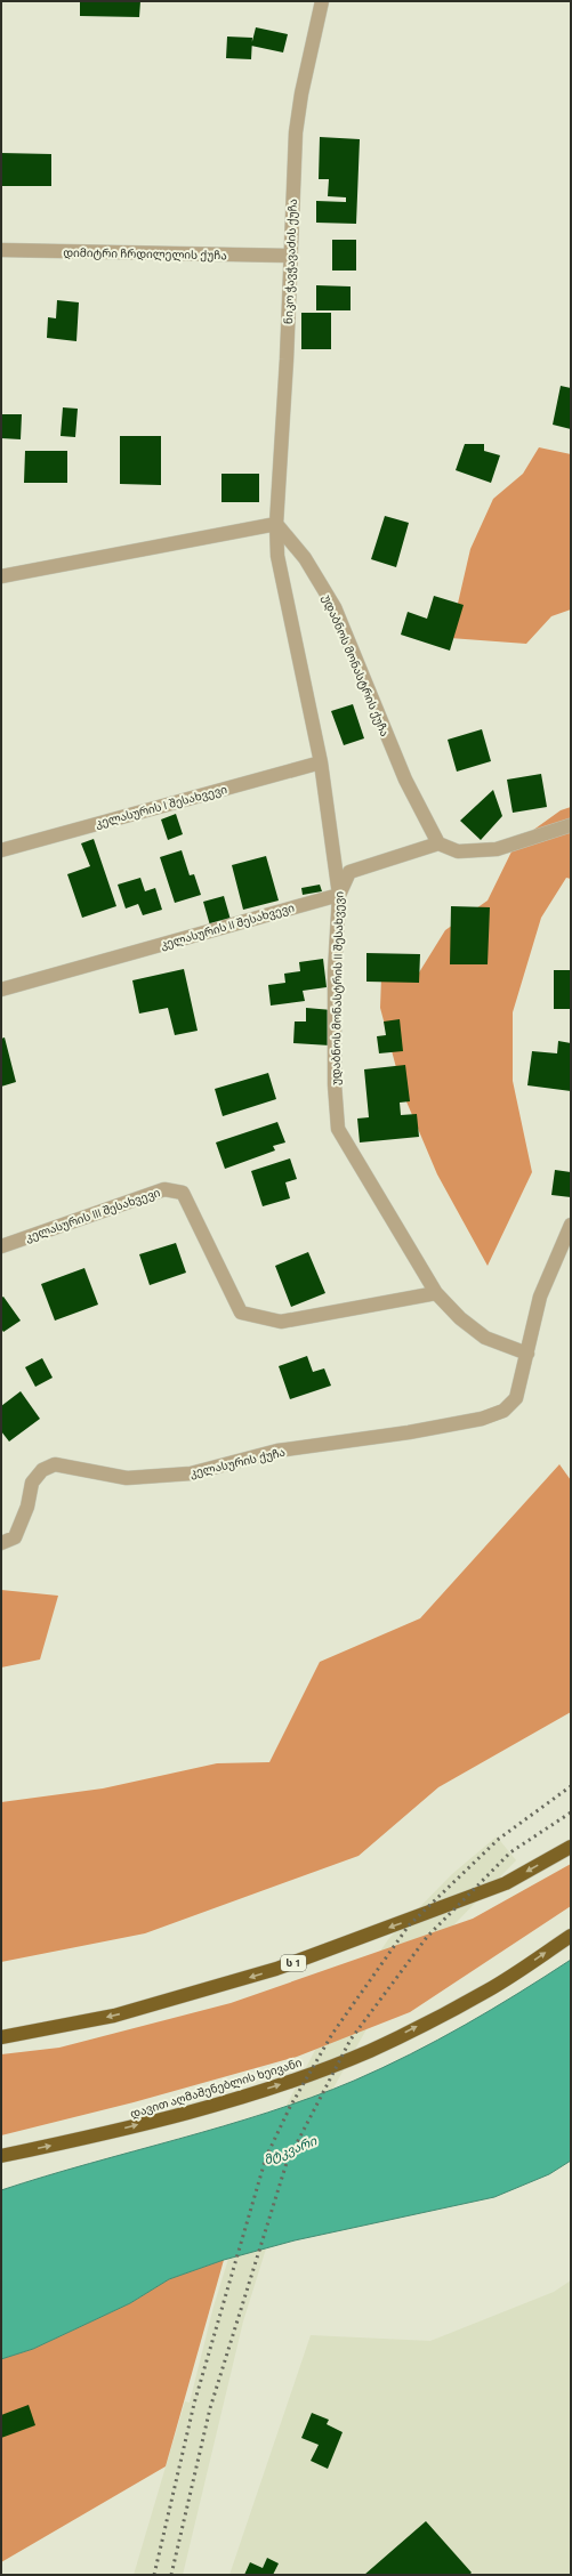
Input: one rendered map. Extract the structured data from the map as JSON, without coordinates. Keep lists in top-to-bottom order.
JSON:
{
  "streets": {
    "highway": ["ს 1", "დავით აღმაშენებლის ხეივანი"],
    "street": [
      "დიმიტრი ჩრდილელის ქუჩა",
      "ნიკო ჭავჭავაძის ქუჩა",
      "უდაბნოს მონასტრის ქუჩა",
      "კელასურის I შესახვევი",
      "კელასურის II შესახვევი",
      "უდაბნოს მონასტრის II შესახვევი",
      "კელასურის III შესახვევი",
      "კელასურის ქუჩა"
    ]
  },
  "crossings": [
    ["დიმიტრი ჩრდილელის ქუჩა", "ნიკო ჭავჭავაძის ქუჩა"],
    ["ნიკო ჭავჭავაძის ქუჩა", "უდაბნოს მონასტრის ქუჩა"],
    ["ნიკო ჭავჭავაძის ქუჩა", "უდაბნოს მონასტრის II შესახვევი"],
    ["უდაბნოს მონასტრის ქუჩა", "უდაბნოს მონასტრის II შესახვევი"],
    ["კელასურის I შესახვევი", "უდაბნოს მონასტრის II შესახვევი"],
    ["კელასურის II შესახვევი", "უდაბნოს მონასტრის II შესახვევი"],
    ["უდაბნოს მონასტრის II შესახვევი", "კელასურის III შესახვევი"],
    ["უდაბნოს მონასტრის II შესახვევი", "კელასურის ქუჩა"]
  ],
  "water": ["მტკვარი"]
}
